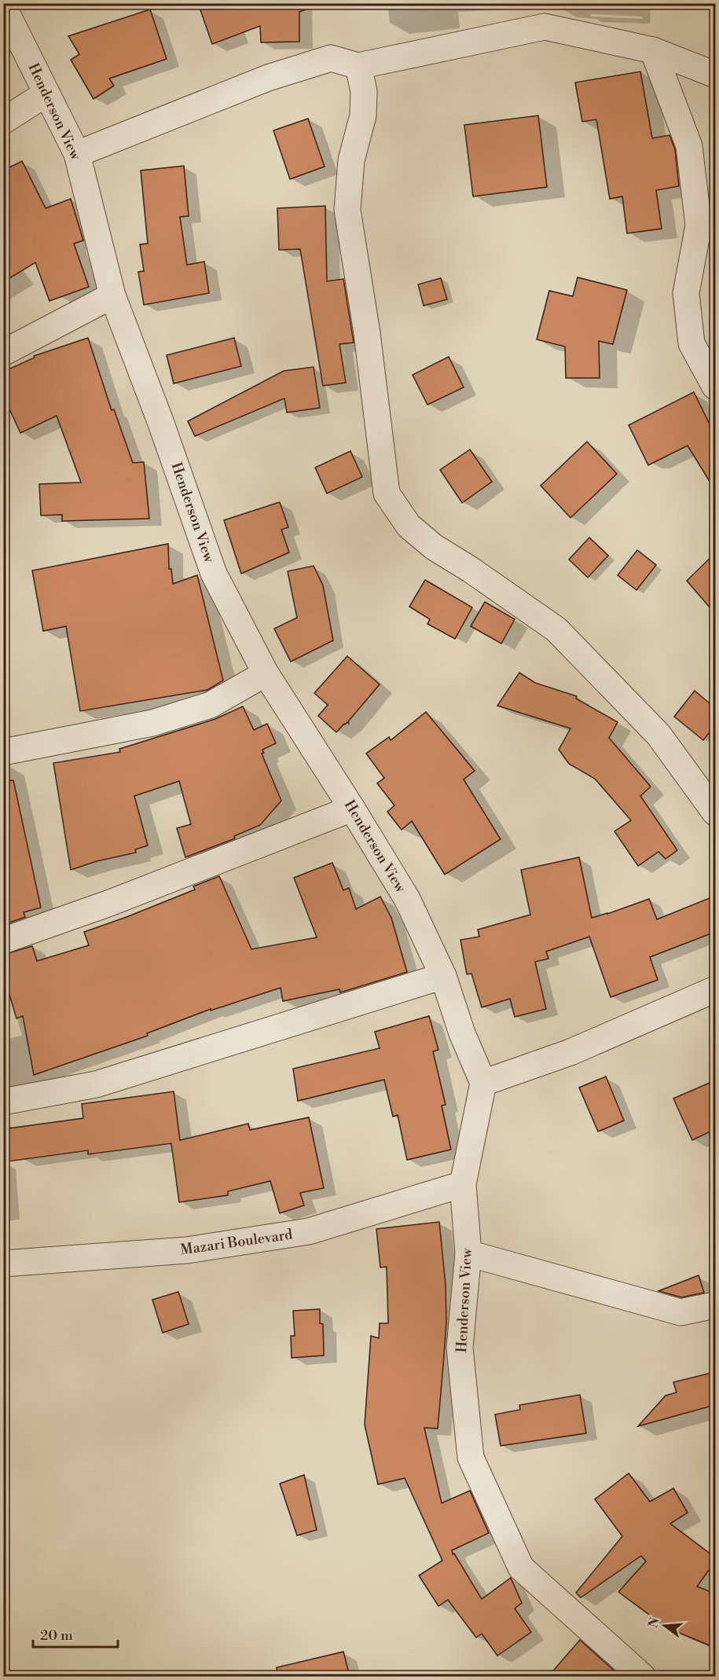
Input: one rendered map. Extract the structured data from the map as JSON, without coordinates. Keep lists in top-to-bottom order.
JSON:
{
  "streets": {
    "street": ["Henderson View", "Mazari Boulevard"]
  },
  "crossings": [
    ["Henderson View", "Mazari Boulevard"]
  ],
  "scale_bar": "20 m",
  "north": "left"
}
